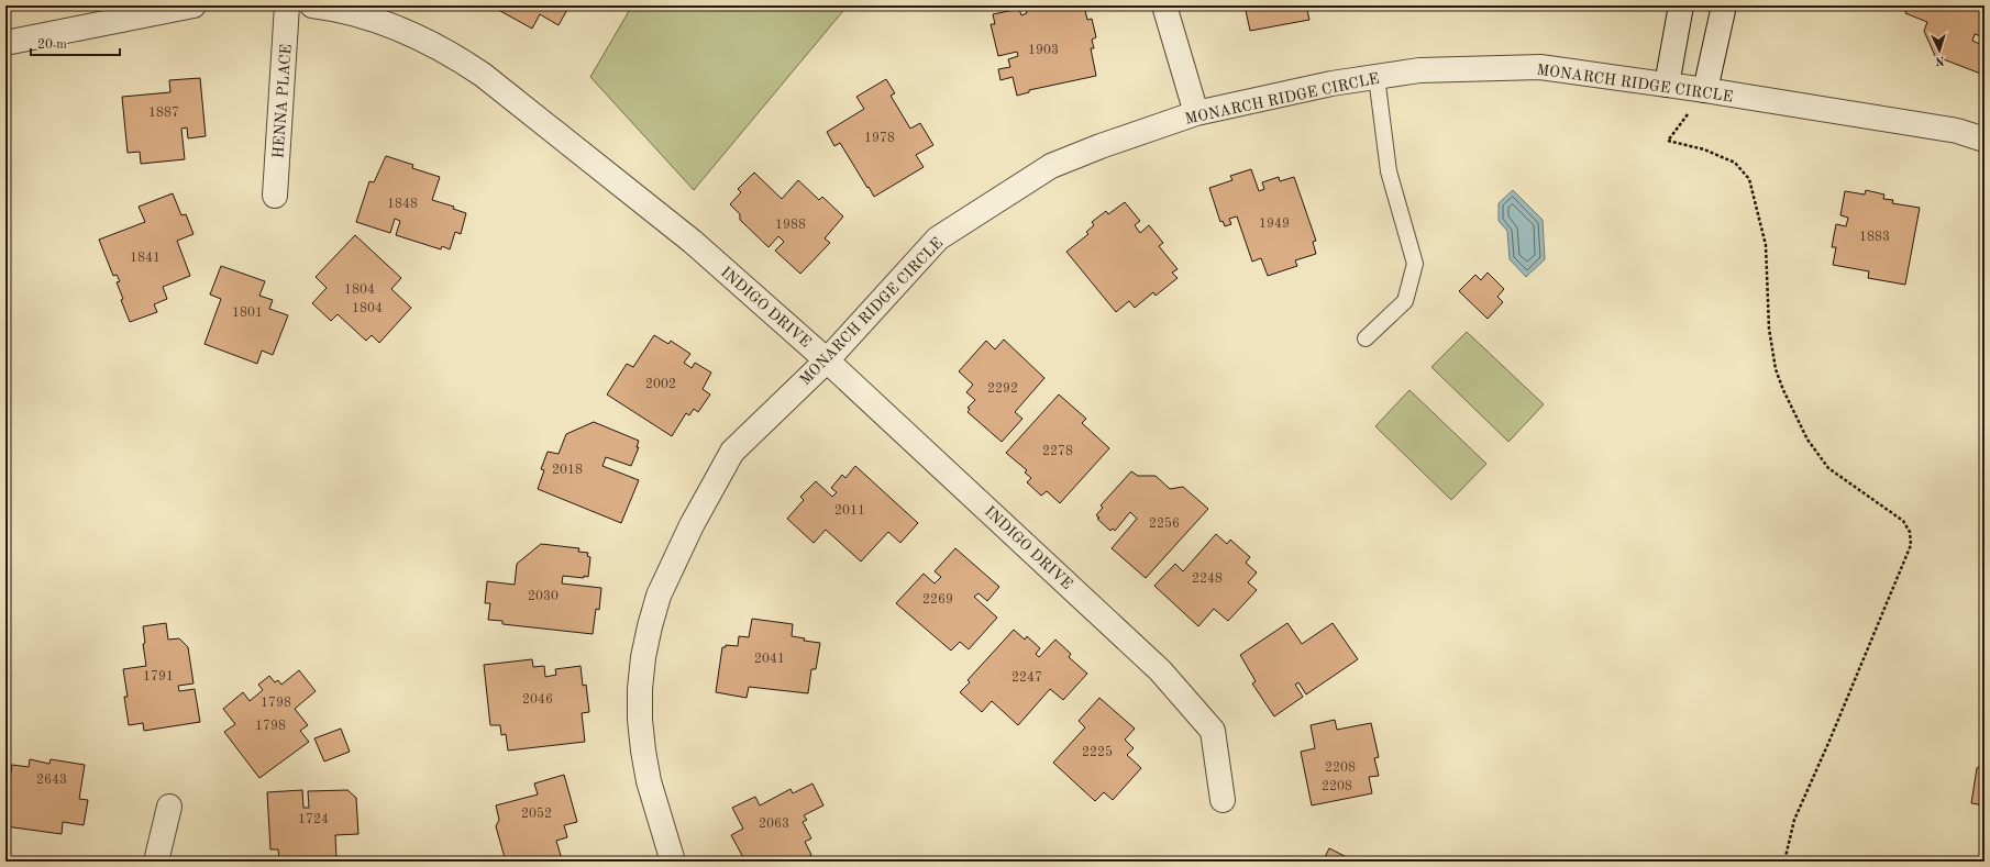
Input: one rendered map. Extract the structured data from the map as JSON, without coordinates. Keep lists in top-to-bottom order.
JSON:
{
  "streets": {
    "street": ["MONARCH RIDGE CIRCLE", "HENNA PLACE", "INDIGO DRIVE"]
  },
  "crossings": [
    ["MONARCH RIDGE CIRCLE", "INDIGO DRIVE"]
  ],
  "house_numbers": [
    "1903",
    "1887",
    "1978",
    "1848",
    "1949",
    "1988",
    "1883",
    "1841",
    "1804",
    "1804",
    "1801",
    "2002",
    "2292",
    "2278",
    "2018",
    "2011",
    "2256",
    "2248",
    "2030",
    "2269",
    "2041",
    "1791",
    "2247",
    "2046",
    "1798",
    "1798",
    "2225",
    "2208",
    "2643",
    "2208",
    "2052",
    "1724",
    "2063"
  ],
  "scale_bar": "20 m",
  "north": "bottom"
}
